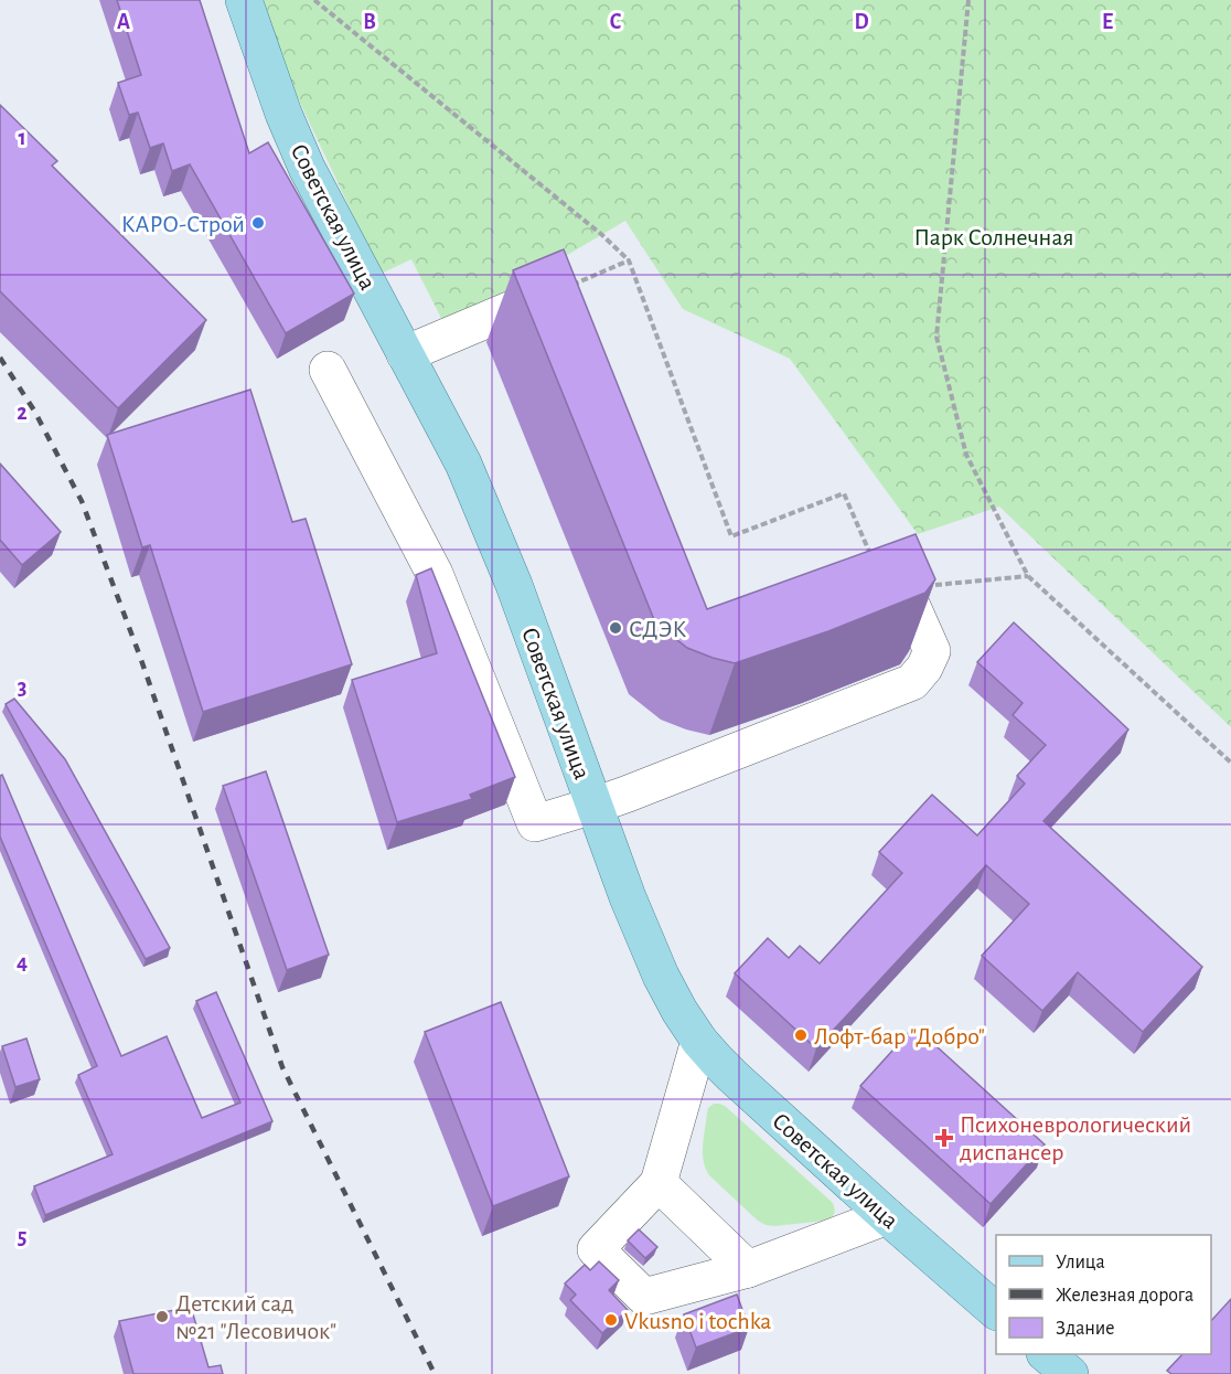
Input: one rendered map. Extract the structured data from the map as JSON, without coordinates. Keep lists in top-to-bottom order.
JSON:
{
  "streets": {
    "main road": ["Советская улица"]
  },
  "parks": ["Парк Солнечная"],
  "places": {
    "other": [
      "КАРО-Строй",
      "СДЭК",
      "Лофт-бар \"Добро\"",
      "Детский сад №21 \"Лесовичок\"",
      "Vkusno i tochka"
    ],
    "health": ["Психоневрологический диспансер"]
  },
  "legend": ["Улица", "Железная дорога", "Здание"],
  "grid": {
    "columns": [
      "A",
      "B",
      "C",
      "D",
      "E"
    ],
    "rows": [
      "1",
      "2",
      "3",
      "4",
      "5"
    ]
  }
}
